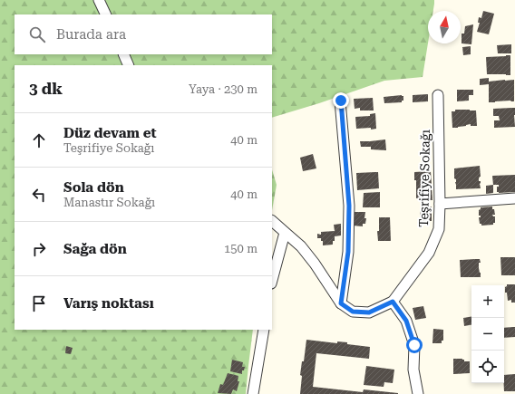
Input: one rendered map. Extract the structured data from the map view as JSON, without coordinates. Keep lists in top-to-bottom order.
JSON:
{
  "streets": {
    "street": ["Teşrifiye Sokağı"]
  },
  "north": "top",
  "page": {
    "search": "Burada ara",
    "heading": ["3 dk", "Yaya · 230 m"],
    "list": [
      ["Düz devam et", "Teşrifiye Sokağı", "40 m"],
      ["Sola dön", "Manastır Sokağı", "40 m"],
      ["Sağa dön", "150 m"],
      "Varış noktası"
    ],
    "map_buttons": ["+", "−"]
  }
}
